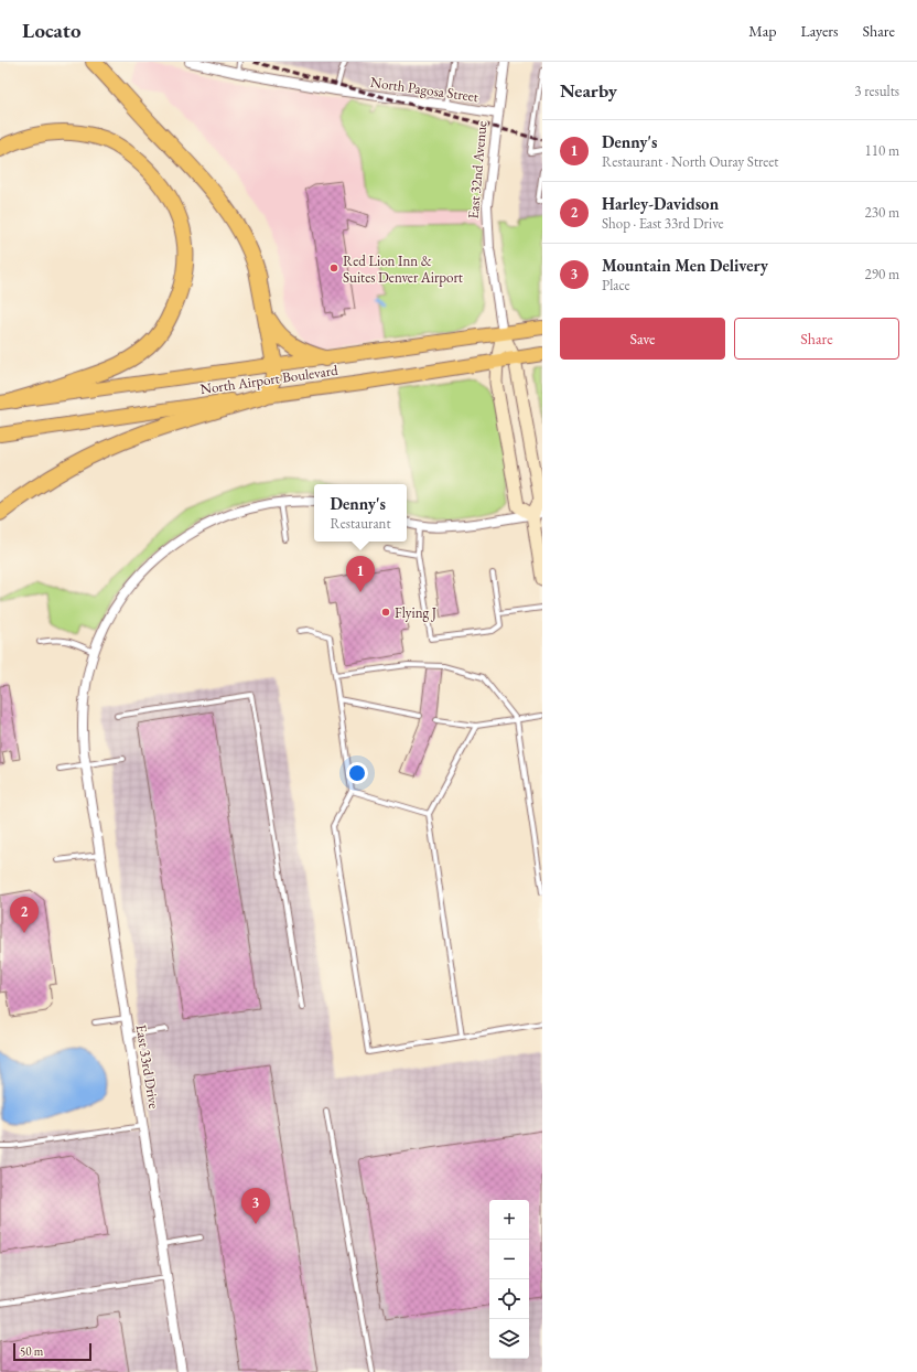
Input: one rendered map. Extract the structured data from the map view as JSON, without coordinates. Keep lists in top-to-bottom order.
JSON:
{
  "streets": {
    "main road": ["North Airport Boulevard"],
    "street": ["North Pagosa Street", "East 32nd Avenue", "East 33rd Drive"]
  },
  "crossings": [
    ["North Pagosa Street", "East 32nd Avenue"],
    ["East 32nd Avenue", "North Airport Boulevard"]
  ],
  "places": ["Red Lion Inn & Suites Denver Airport", "Flying J"],
  "scale_bar": "50 m",
  "page": {
    "header": "Locato",
    "nav": ["Map", "Layers", "Share"],
    "heading": ["Nearby", "3 results"],
    "list": [
      {
        "mark": "1",
        "name": "Denny's",
        "note": "Restaurant · North Ouray Street",
        "value": "110 m"
      },
      {
        "mark": "2",
        "name": "Harley-Davidson",
        "note": "Shop · East 33rd Drive",
        "value": "230 m"
      },
      {
        "mark": "3",
        "name": "Mountain Men Delivery",
        "note": "Place",
        "value": "290 m"
      }
    ],
    "buttons": ["Save", "Share"],
    "popup": ["Denny's", "Restaurant"],
    "pins": ["1", "2", "3"],
    "map_buttons": ["+", "−"],
    "scale": "50 m"
  }
}
